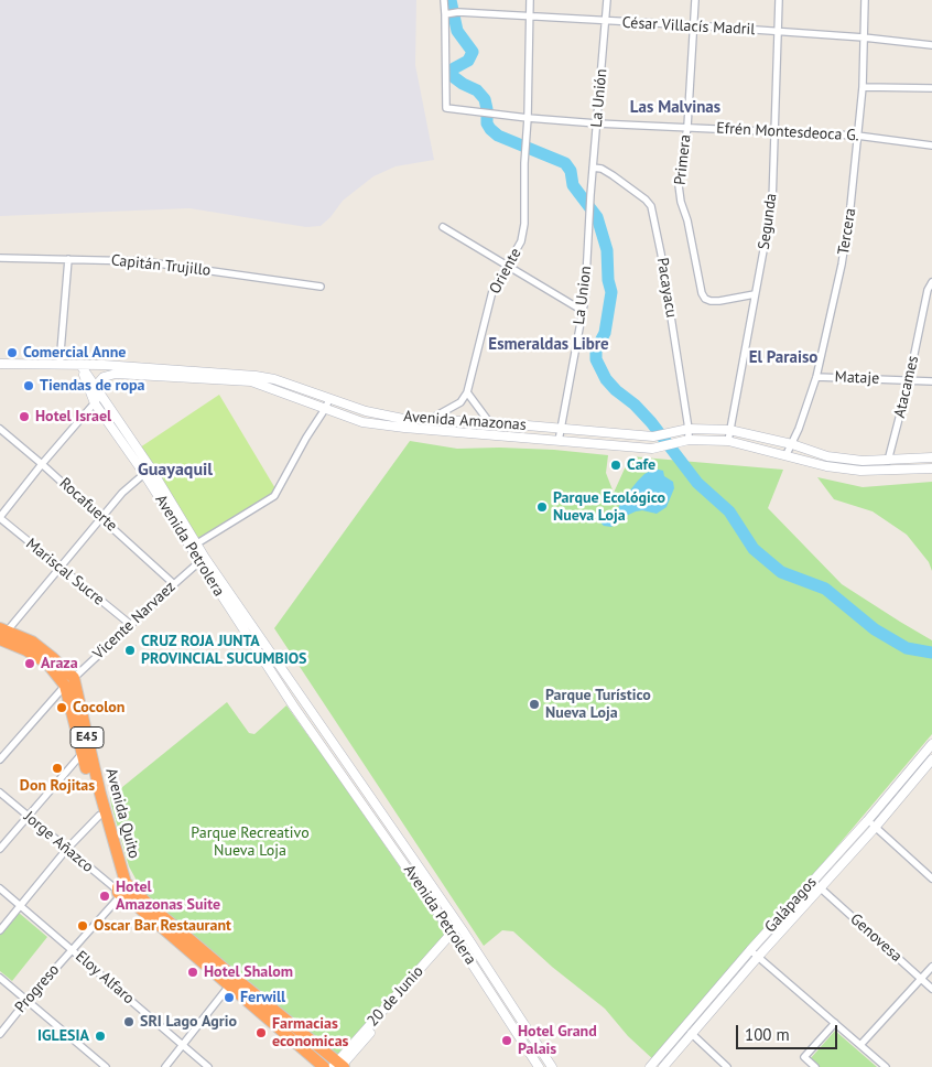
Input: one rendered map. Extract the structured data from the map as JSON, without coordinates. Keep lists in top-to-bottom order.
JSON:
{
  "streets": {
    "highway": ["E45", "Avenida Quito"],
    "main road": [
      "Avenida Amazonas",
      "Avenida Petrolera",
      "Galápagos",
      "20 de Junio"
    ],
    "street": [
      "César Villacís Madril",
      "La Unión",
      "Efrén Montesdeoca G.",
      "Primera",
      "Segunda",
      "Tercera",
      "Capitán Trujillo",
      "Oriente",
      "Pacayacu",
      "La Union",
      "Mataje",
      "Atacames",
      "Rocafuerte",
      "Mariscal Sucre",
      "Vicente Narvaez",
      "Jorge Añazco",
      "Genovesa",
      "Eloy Alfaro",
      "Progreso"
    ]
  },
  "crossings": [
    ["César Villacís Madril", "La Unión"],
    ["César Villacís Madril", "Efrén Montesdeoca G."],
    ["César Villacís Madril", "Primera"],
    ["César Villacís Madril", "Segunda"],
    ["César Villacís Madril", "Tercera"],
    ["La Unión", "Efrén Montesdeoca G."],
    ["La Unión", "Pacayacu"],
    ["La Unión", "La Union"],
    ["Efrén Montesdeoca G.", "Primera"],
    ["Efrén Montesdeoca G.", "Segunda"],
    ["Efrén Montesdeoca G.", "Tercera"],
    ["Efrén Montesdeoca G.", "Oriente"],
    ["Primera", "Segunda"],
    ["Segunda", "Avenida Amazonas"],
    ["Tercera", "Mataje"],
    ["Tercera", "Avenida Amazonas"],
    ["Pacayacu", "Avenida Amazonas"],
    ["La Union", "Avenida Amazonas"],
    ["Mataje", "Atacames"],
    ["Atacames", "Avenida Amazonas"],
    ["Avenida Amazonas", "Avenida Petrolera"],
    ["Rocafuerte", "Vicente Narvaez"],
    ["Avenida Petrolera", "Vicente Narvaez"],
    ["Avenida Petrolera", "20 de Junio"],
    ["Mariscal Sucre", "Vicente Narvaez"],
    ["Vicente Narvaez", "Avenida Quito"],
    ["Avenida Quito", "Jorge Añazco"],
    ["Avenida Quito", "Progreso"],
    ["Jorge Añazco", "Progreso"],
    ["Galápagos", "Genovesa"],
    ["Eloy Alfaro", "Progreso"]
  ],
  "districts": [
    "Las Malvinas",
    "Esmeraldas Libre",
    "El Paraiso",
    "Guayaquil"
  ],
  "parks": ["Parque Recreativo Nueva Loja"],
  "places": [
    "Comercial Anne",
    "Tiendas de ropa",
    "Hotel Israel",
    "Cafe",
    "Parque Ecológico Nueva Loja",
    "CRUZ ROJA JUNTA PROVINCIAL SUCUMBIOS",
    "Araza",
    "Parque Turístico Nueva Loja",
    "Cocolon",
    "Don Rojitas",
    "Hotel Amazonas Suite",
    "Oscar Bar Restaurant",
    "Hotel Shalom",
    "Ferwill",
    "SRI Lago Agrio",
    "Farmacias economicas",
    "IGLESIA",
    "Hotel Grand Palais"
  ],
  "scale_bar": "100 m"
}
